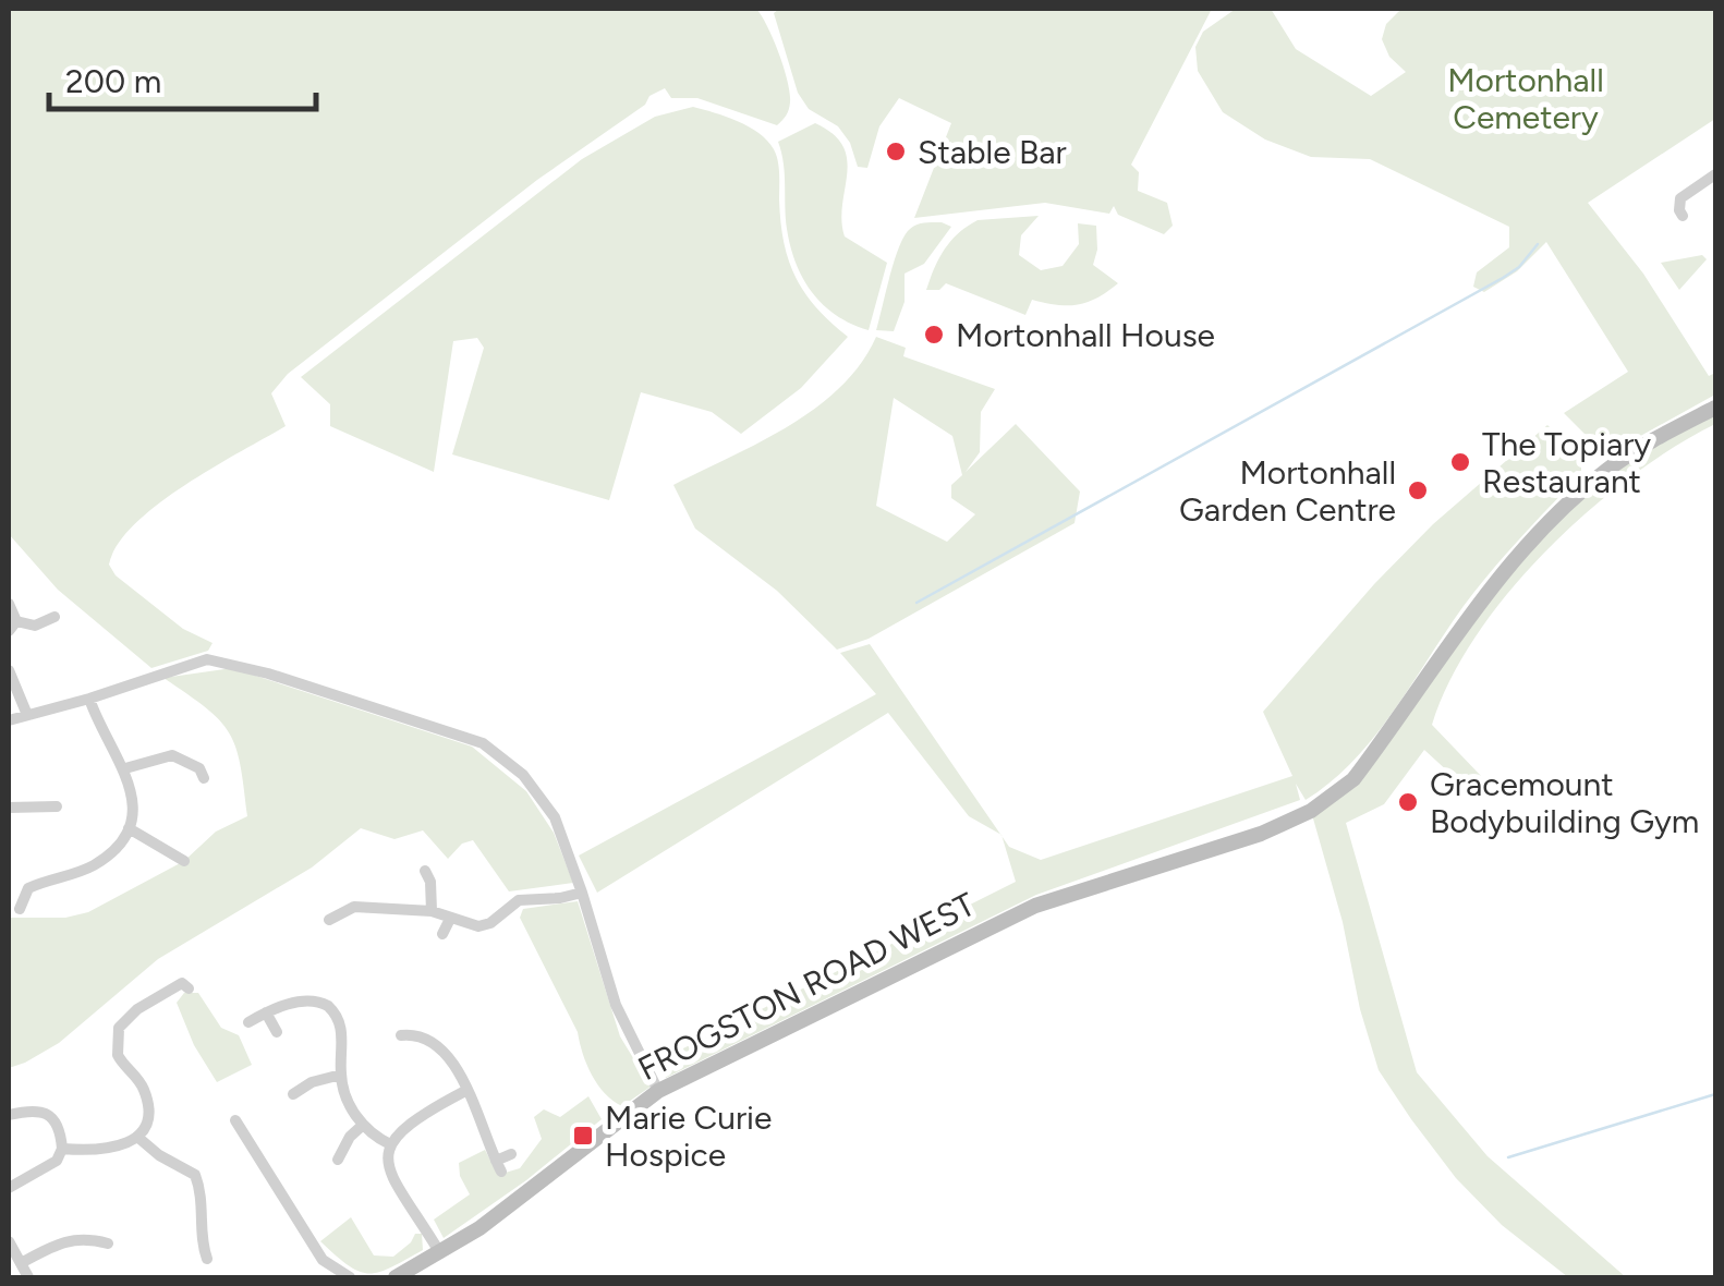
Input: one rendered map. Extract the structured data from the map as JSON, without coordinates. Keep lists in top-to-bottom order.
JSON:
{
  "streets": {
    "main road": ["FROGSTON ROAD WEST"]
  },
  "parks": ["Mortonhall Cemetery"],
  "places": {
    "other": [
      "Stable Bar",
      "Mortonhall House",
      "The Topiary Restaurant",
      "Mortonhall Garden Centre",
      "Gracemount Bodybuilding Gym"
    ],
    "transit": ["Marie Curie Hospice"]
  },
  "scale_bar": "200 m"
}
